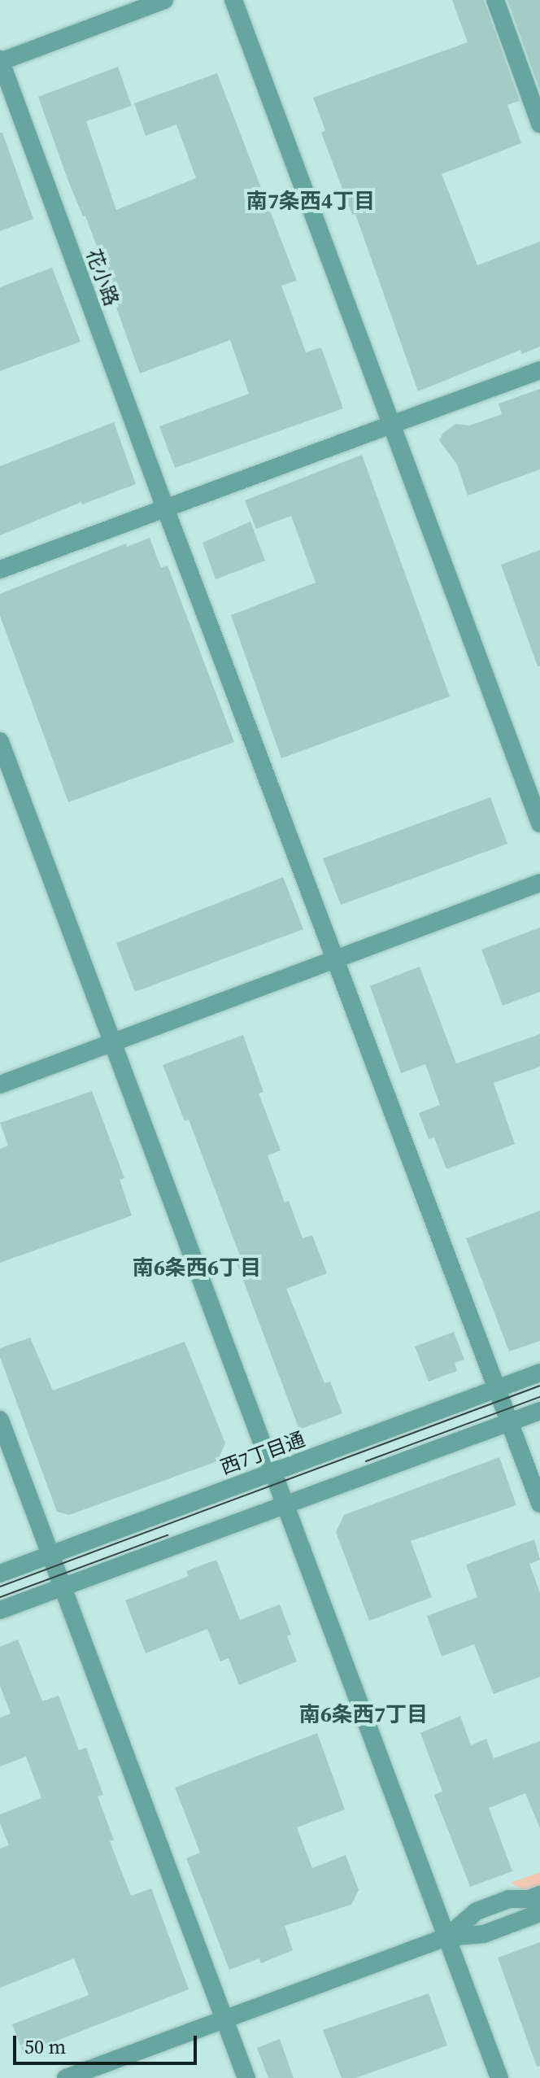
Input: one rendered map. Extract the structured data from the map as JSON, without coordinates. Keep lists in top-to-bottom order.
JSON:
{
  "streets": {
    "street": ["花小路", "西7丁目通"]
  },
  "crossings": [
    ["花小路", "西7丁目通"]
  ],
  "districts": ["南7条西4丁目", "南6条西6丁目", "南6条西7丁目"],
  "scale_bar": "50 m"
}
